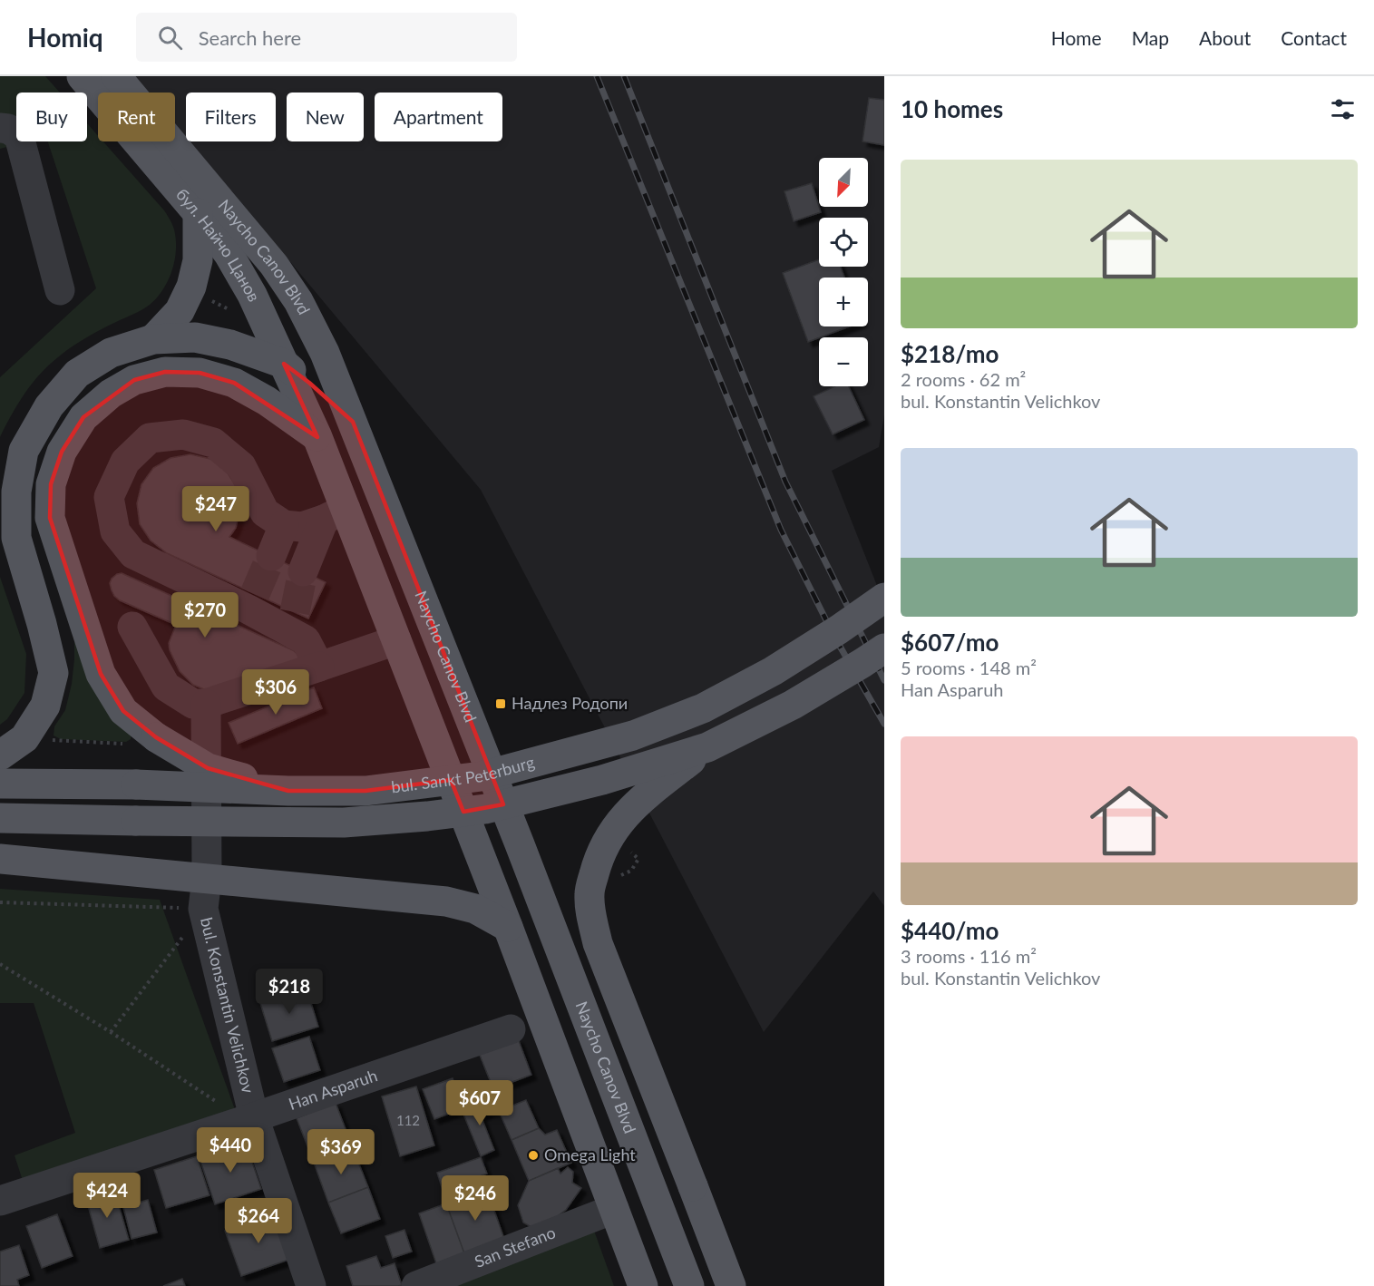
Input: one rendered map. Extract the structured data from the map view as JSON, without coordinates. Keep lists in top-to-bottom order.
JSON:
{
  "streets": {
    "main road": ["бул. Найчо Цанов", "Naycho Canov Blvd", "bul. Sankt Peterburg"],
    "street": ["bul. Konstantin Velichkov", "Han Asparuh", "San Stefano"]
  },
  "crossings": [
    ["bul. Konstantin Velichkov", "Han Asparuh"]
  ],
  "places": {
    "transit": ["Надлез Родопи"],
    "other": ["Omega Light"]
  },
  "house_numbers": ["112"],
  "north": "bottom left",
  "page": {
    "header": "Homiq",
    "search": "Search here",
    "nav": [
      "Home",
      "Map",
      "About",
      "Contact"
    ],
    "heading": "10 homes",
    "chip": [
      "Buy",
      "Rent",
      "Filters",
      "New",
      "Apartment"
    ],
    "list": [
      {
        "name": "$218/mo",
        "note": "2 rooms · 62 m² · bul. Konstantin Velichkov"
      },
      {
        "name": "$607/mo",
        "note": "5 rooms · 148 m² · Han Asparuh"
      },
      {
        "name": "$440/mo",
        "note": "3 rooms · 116 m² · bul. Konstantin Velichkov"
      }
    ],
    "map_buttons": ["+", "−"],
    "price": [
      "$247",
      "$270",
      "$306",
      "$218",
      "$607",
      "$440",
      "$369",
      "$424",
      "$246",
      "$264"
    ]
  }
}
